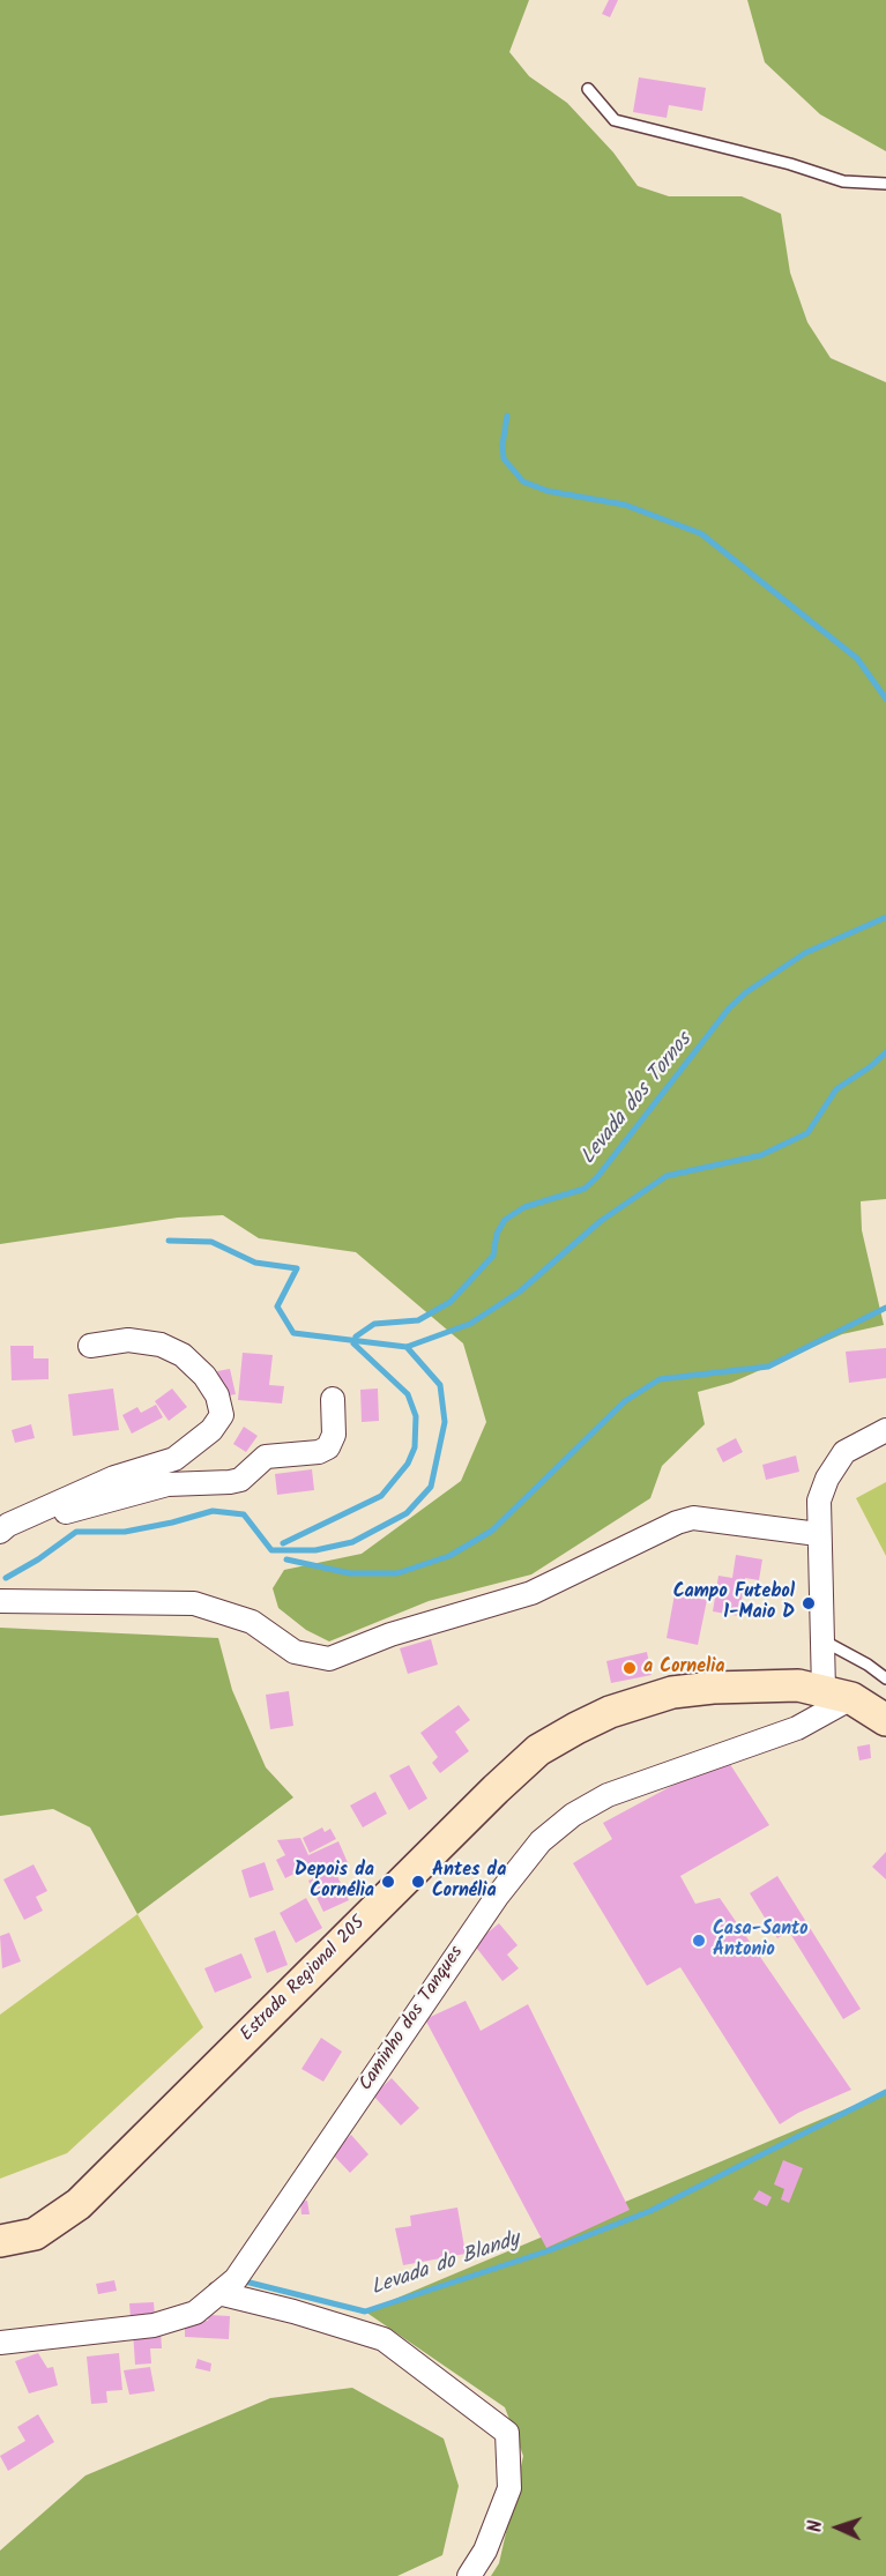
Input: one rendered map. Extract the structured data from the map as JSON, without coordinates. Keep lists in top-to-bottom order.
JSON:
{
  "streets": {
    "main road": ["Estrada Regional 205"],
    "street": ["Caminho dos Tanques"]
  },
  "crossings": [
    ["Estrada Regional 205", "Caminho dos Tanques"]
  ],
  "water": ["Levada dos Tornos", "Levada do Blandy"],
  "places": [
    "Campo Futebol 1-Maio D",
    "a Cornelia",
    "Depois da Cornélia",
    "Antes da Cornélia",
    "Casa-Santo Ántonio"
  ],
  "north": "left"
}
